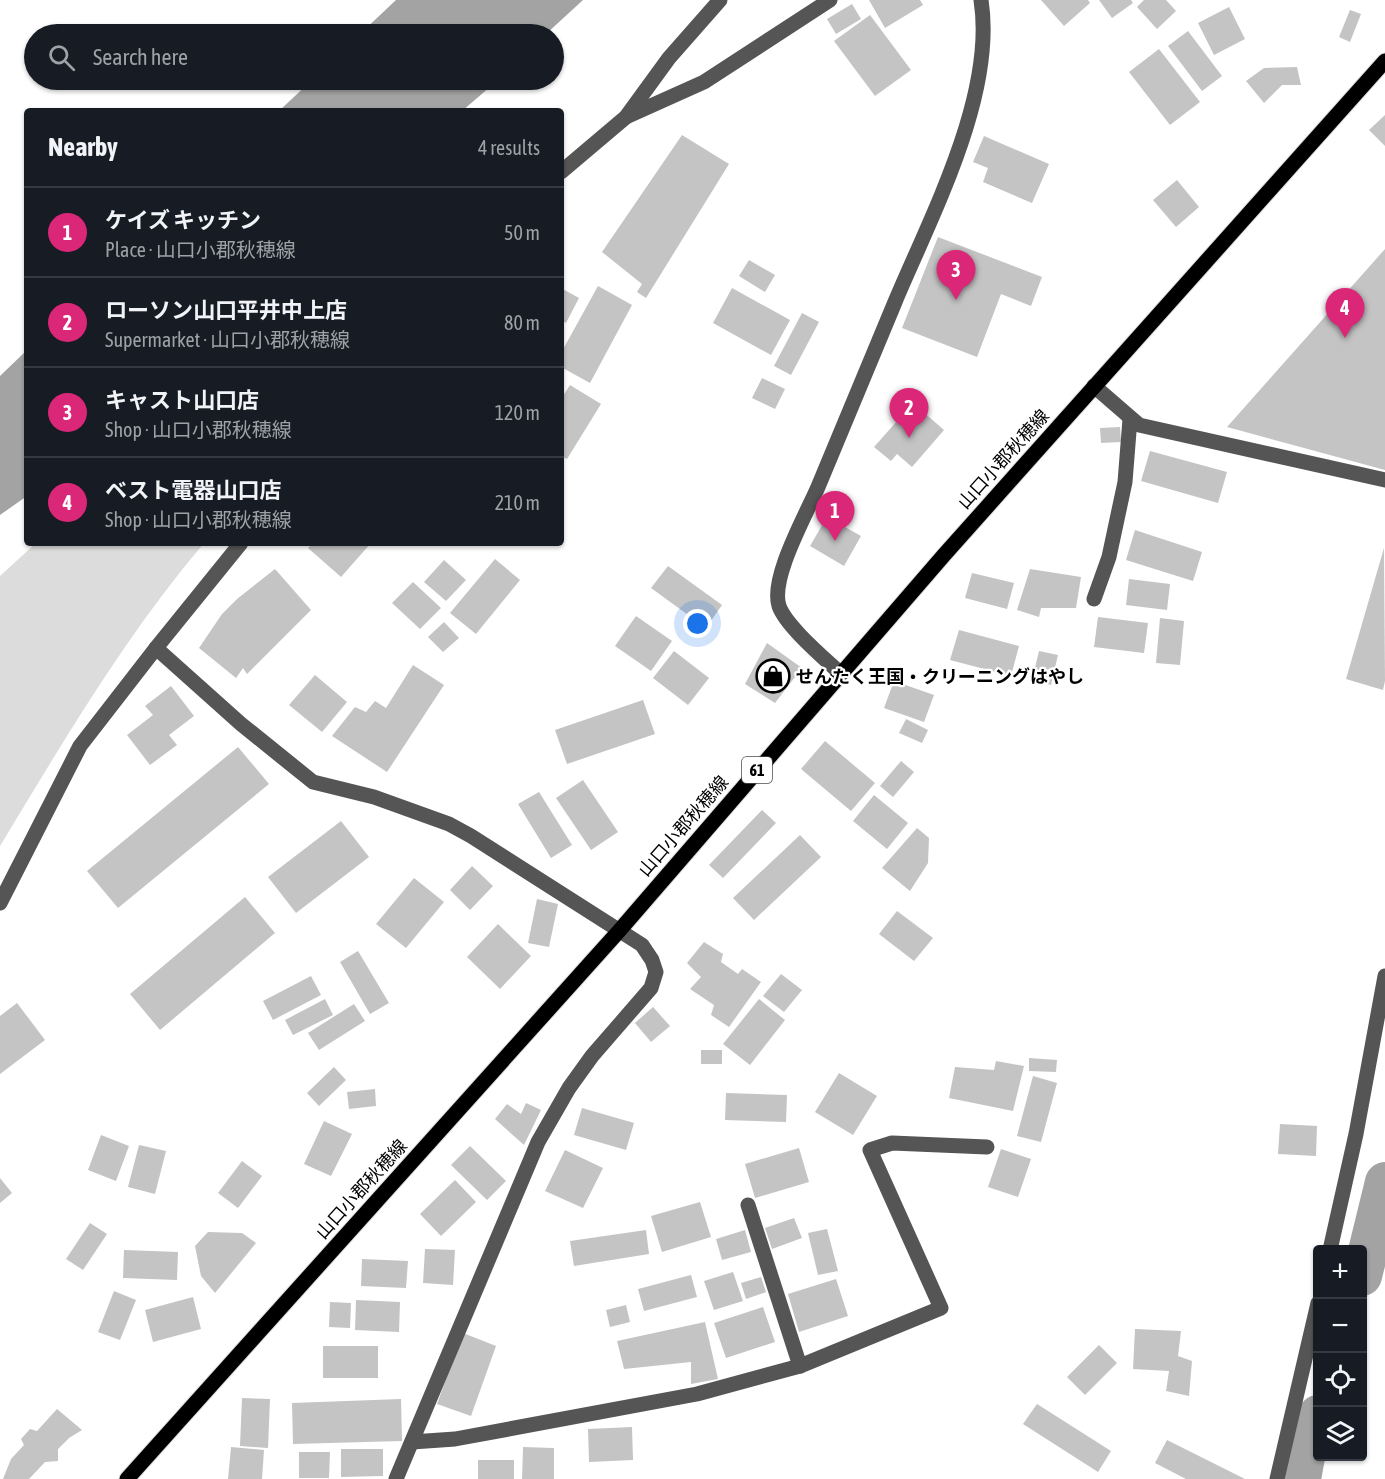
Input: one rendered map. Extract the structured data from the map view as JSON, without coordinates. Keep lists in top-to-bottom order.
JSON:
{
  "streets": {
    "main road": ["山口小郡秋穂線", "61"]
  },
  "places": {
    "shop": ["せんたく王国・クリーニングはやし"]
  },
  "page": {
    "search": "Search here",
    "heading": ["Nearby", "4 results"],
    "list": [
      {
        "mark": "1",
        "name": "ケイズ キッチン",
        "note": "Place · 山口小郡秋穂線",
        "value": "50 m"
      },
      {
        "mark": "2",
        "name": "ローソン山口平井中上店",
        "note": "Supermarket · 山口小郡秋穂線",
        "value": "80 m"
      },
      {
        "mark": "3",
        "name": "キャスト山口店",
        "note": "Shop · 山口小郡秋穂線",
        "value": "120 m"
      },
      {
        "mark": "4",
        "name": "ベスト電器山口店",
        "note": "Shop · 山口小郡秋穂線",
        "value": "210 m"
      }
    ],
    "pins": [
      "3",
      "4",
      "2",
      "1"
    ],
    "map_buttons": ["+", "−"]
  }
}
